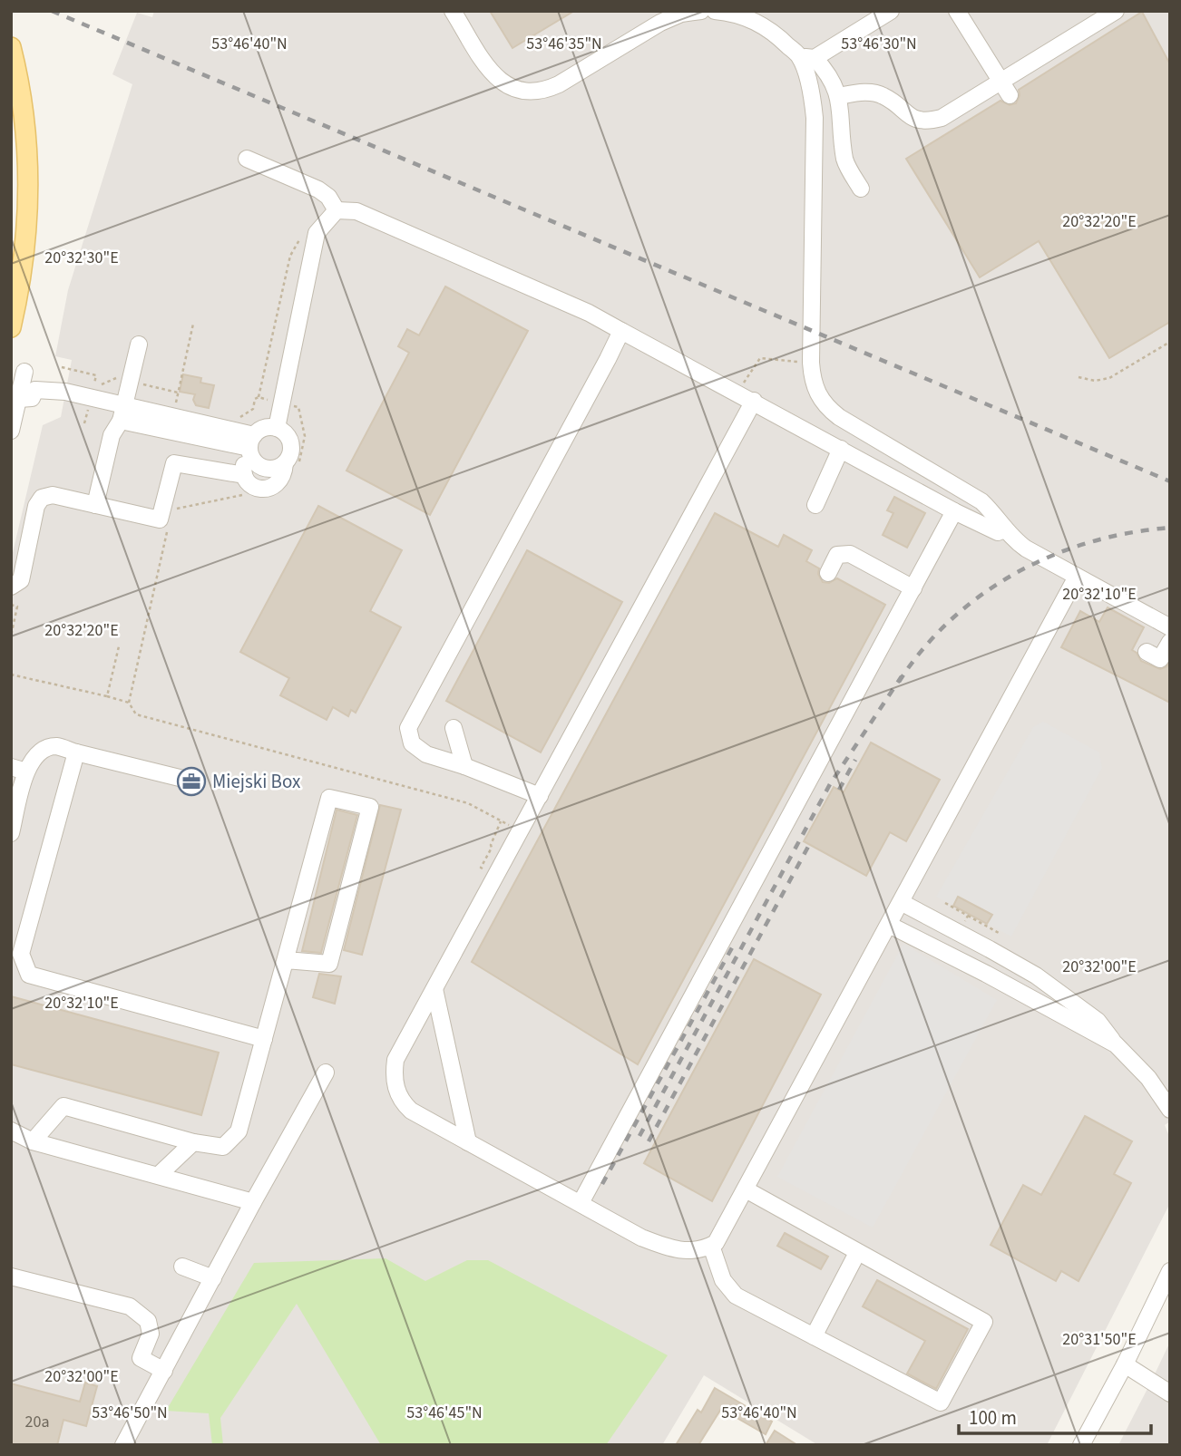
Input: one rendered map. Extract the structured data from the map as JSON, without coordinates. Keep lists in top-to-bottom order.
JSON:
{
  "places": {
    "office": ["Miejski Box"]
  },
  "house_numbers": ["20a"],
  "scale_bar": "100 m",
  "coordinates": [
    "53°46'40\"N",
    "53°46'35\"N",
    "53°46'30\"N",
    "20°32'20\"E",
    "20°32'30\"E",
    "20°32'10\"E",
    "20°32'00\"E",
    "20°31'50\"E",
    "53°46'50\"N",
    "53°46'45\"N"
  ]
}
